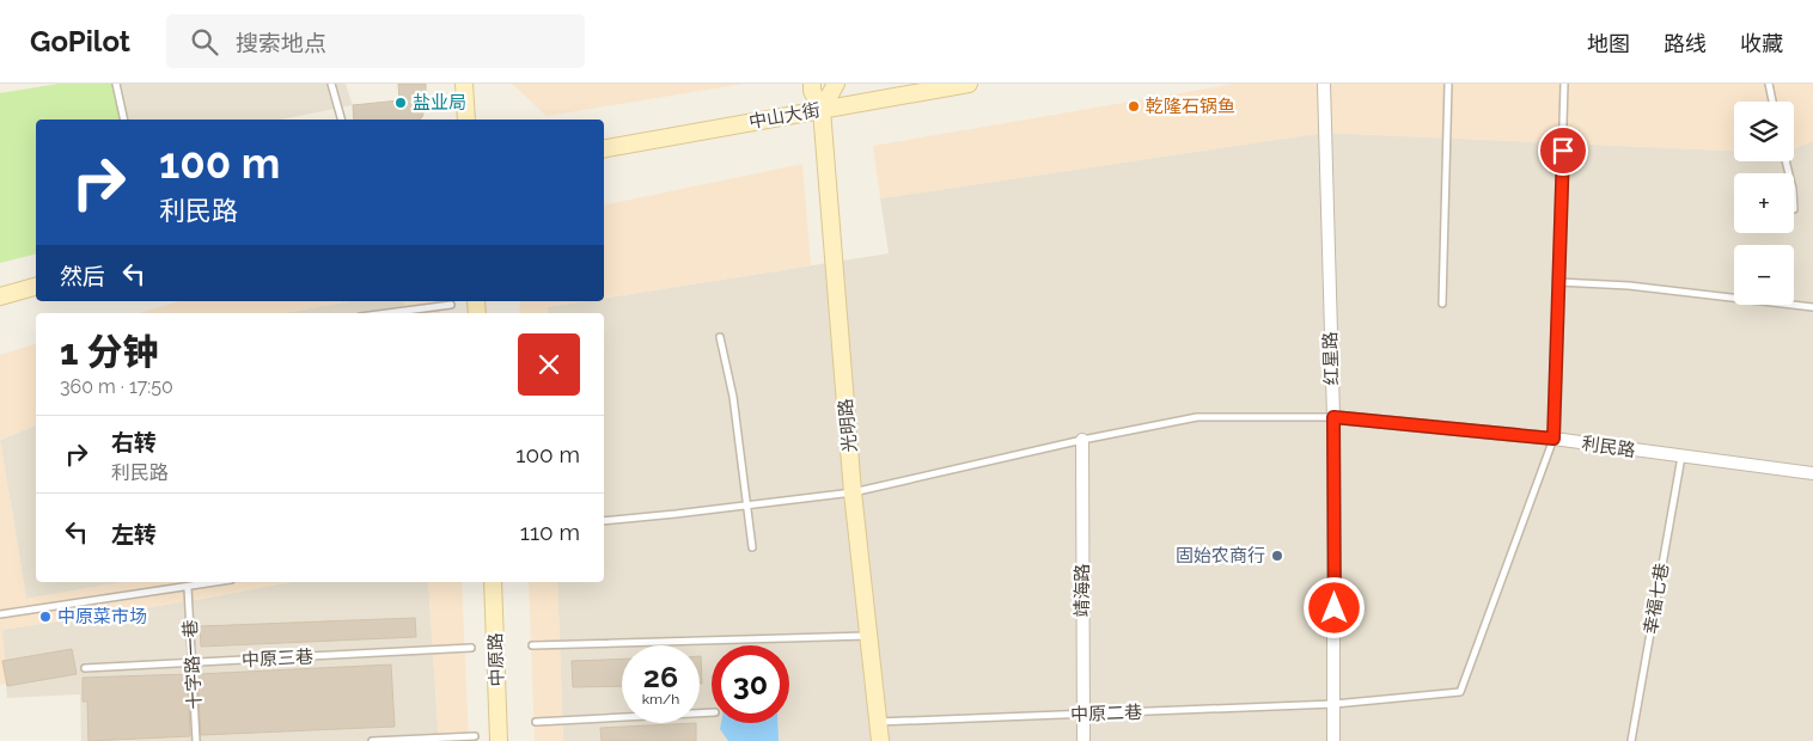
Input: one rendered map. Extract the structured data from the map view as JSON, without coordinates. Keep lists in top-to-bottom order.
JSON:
{
  "streets": {
    "street": [
      "中山大街",
      "红星路",
      "光明路",
      "利民路",
      "靖海路",
      "中原路"
    ],
    "lane": [
      "幸福七巷",
      "中原三巷",
      "十字路一巷",
      "中原二巷"
    ]
  },
  "crossings": [
    ["中山大街", "光明路"],
    ["红星路", "利民路"],
    ["红星路", "中原二巷"],
    ["光明路", "中原二巷"],
    ["利民路", "幸福七巷"],
    ["利民路", "中原二巷"],
    ["靖海路", "中原二巷"],
    ["中原三巷", "十字路一巷"]
  ],
  "places": [
    "盐业局",
    "乾隆石锅鱼",
    "固始农商行",
    "中原菜市场"
  ],
  "page": {
    "header": "GoPilot",
    "search": "搜索地点",
    "nav": ["地图", "路线", "收藏"],
    "map_buttons": ["+", "−"],
    "turn": ["100 m", "利民路"],
    "then": "然后",
    "heading": ["1 分钟", "360 m · 17:50"],
    "list": [
      {
        "name": "右转",
        "note": "利民路",
        "value": "100 m"
      },
      {
        "name": "左转",
        "value": "110 m"
      }
    ],
    "speed": "26 km/h",
    "limit": "30"
  }
}
